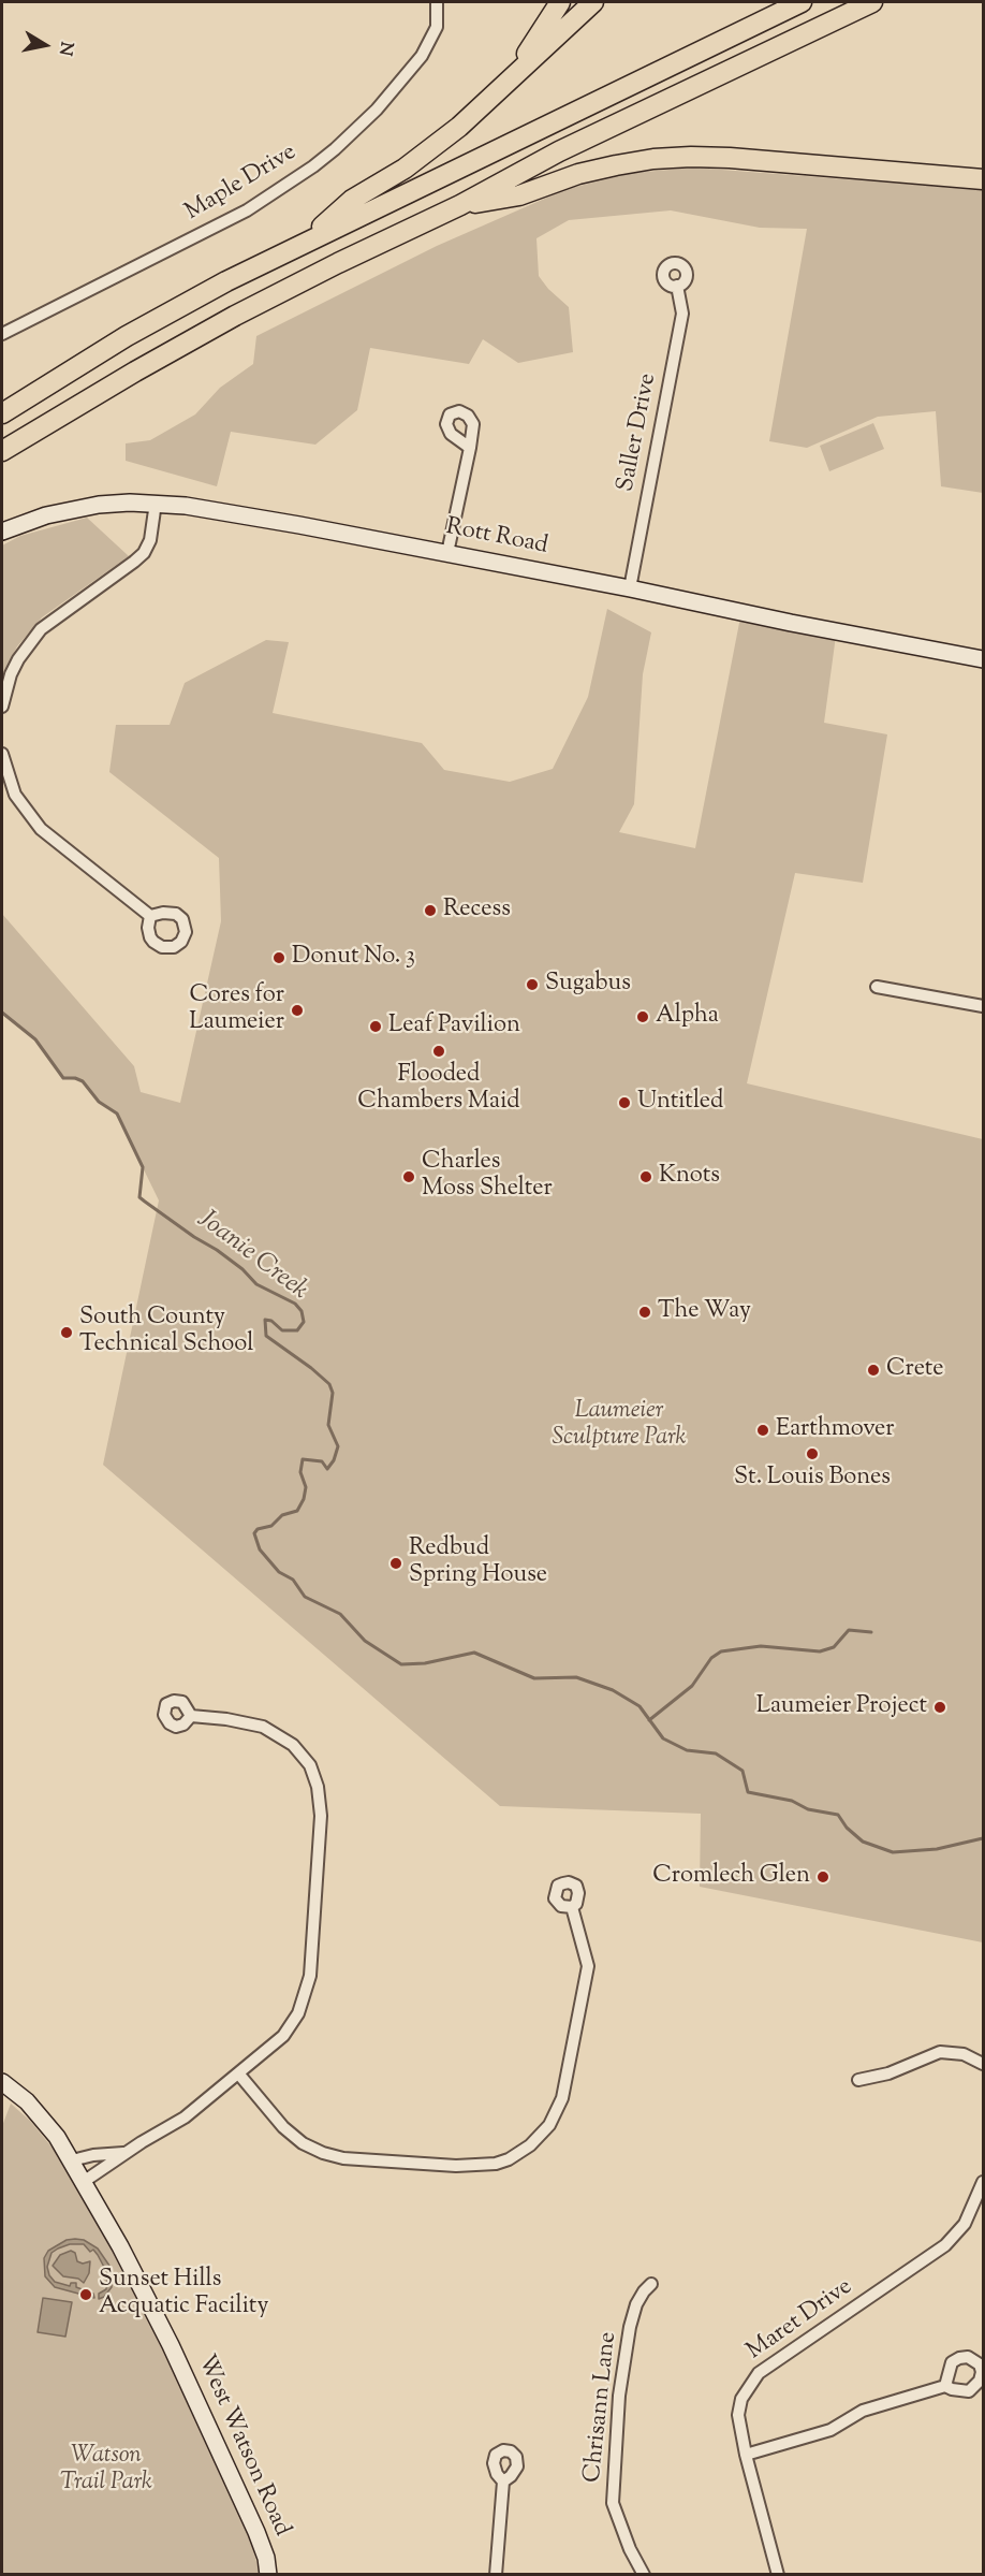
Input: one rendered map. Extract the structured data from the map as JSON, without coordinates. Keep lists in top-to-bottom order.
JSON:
{
  "streets": {
    "street": [
      "Maple Drive",
      "Saller Drive",
      "Rott Road",
      "Maret Drive",
      "Chrisann Lane",
      "West Watson Road"
    ]
  },
  "crossings": [
    ["Saller Drive", "Rott Road"]
  ],
  "water": ["Joanie Creek"],
  "parks": ["Laumeier Sculpture Park", "Watson Trail Park"],
  "places": [
    "Recess",
    "Donut No. 3",
    "Sugabus",
    "Cores for Laumeier",
    "Alpha",
    "Leaf Pavilion",
    "Flooded Chambers Maid",
    "Untitled",
    "Charles Moss Shelter",
    "Knots",
    "The Way",
    "South County Technical School",
    "Crete",
    "Earthmover",
    "St. Louis Bones",
    "Redbud Spring House",
    "Laumeier Project",
    "Cromlech Glen",
    "Sunset Hills Acquatic Facility"
  ],
  "north": "right"
}
